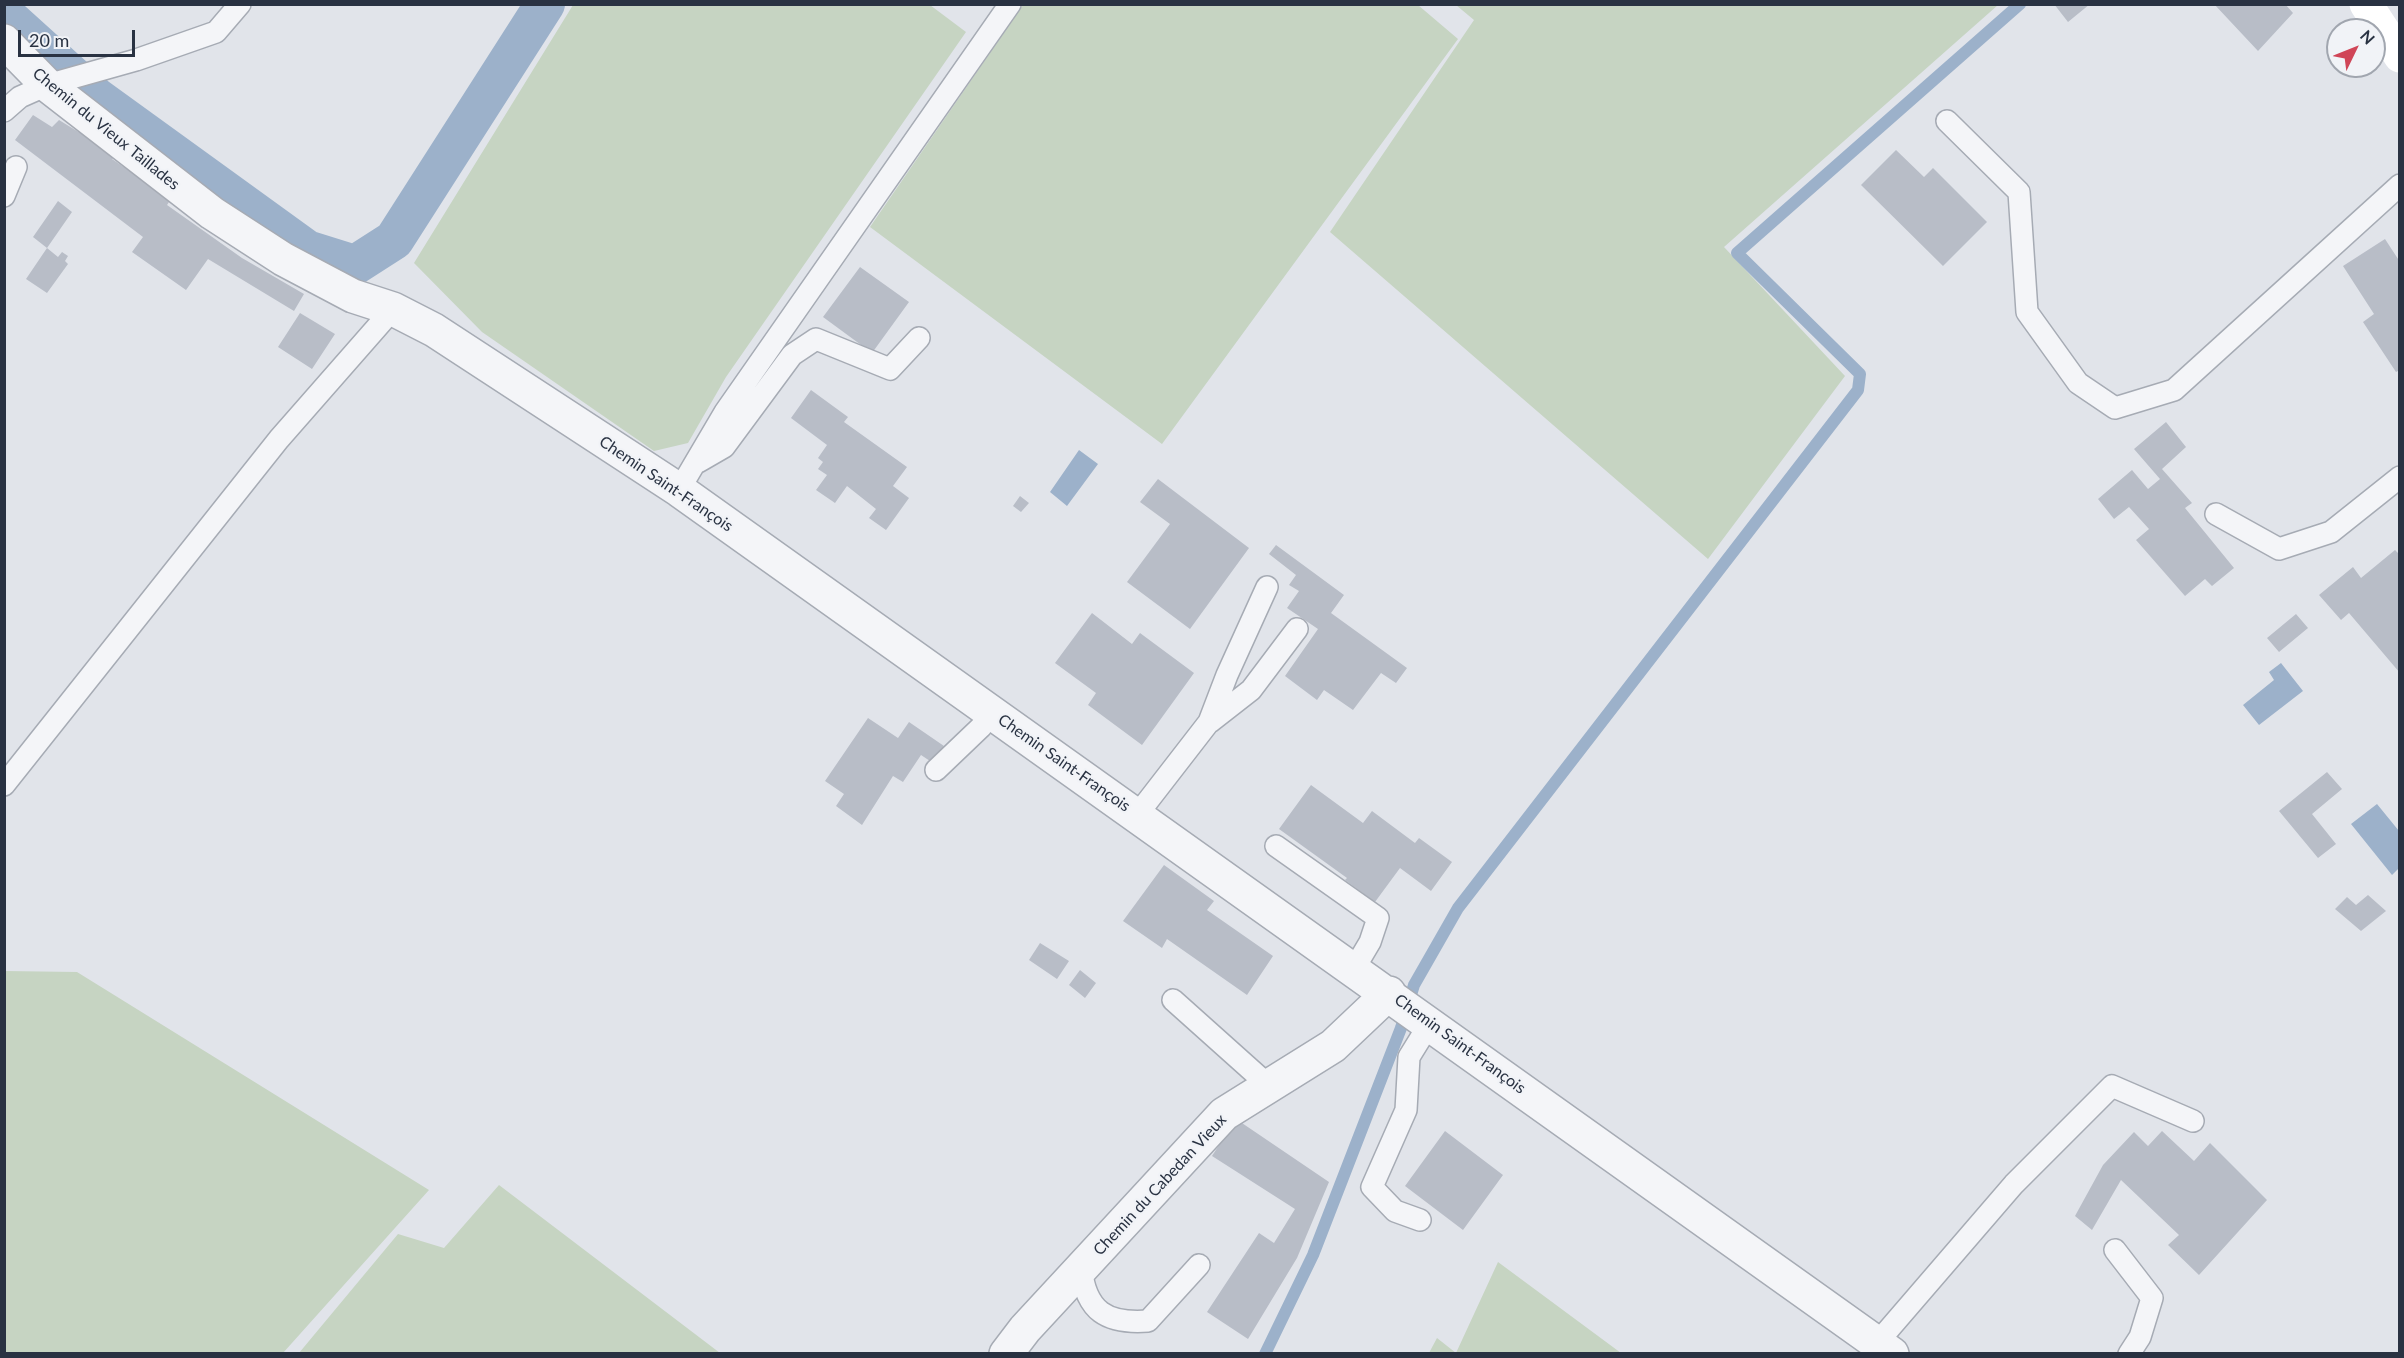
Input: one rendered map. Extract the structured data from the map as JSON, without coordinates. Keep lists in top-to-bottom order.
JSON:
{
  "streets": {
    "street": ["Chemin du Vieux Taillades", "Chemin Saint-François", "Chemin du Cabedan Vieux"]
  },
  "crossings": [
    ["Chemin du Vieux Taillades", "Chemin Saint-François"],
    ["Chemin Saint-François", "Chemin du Cabedan Vieux"]
  ],
  "scale_bar": "20 m",
  "north": "top right"
}
